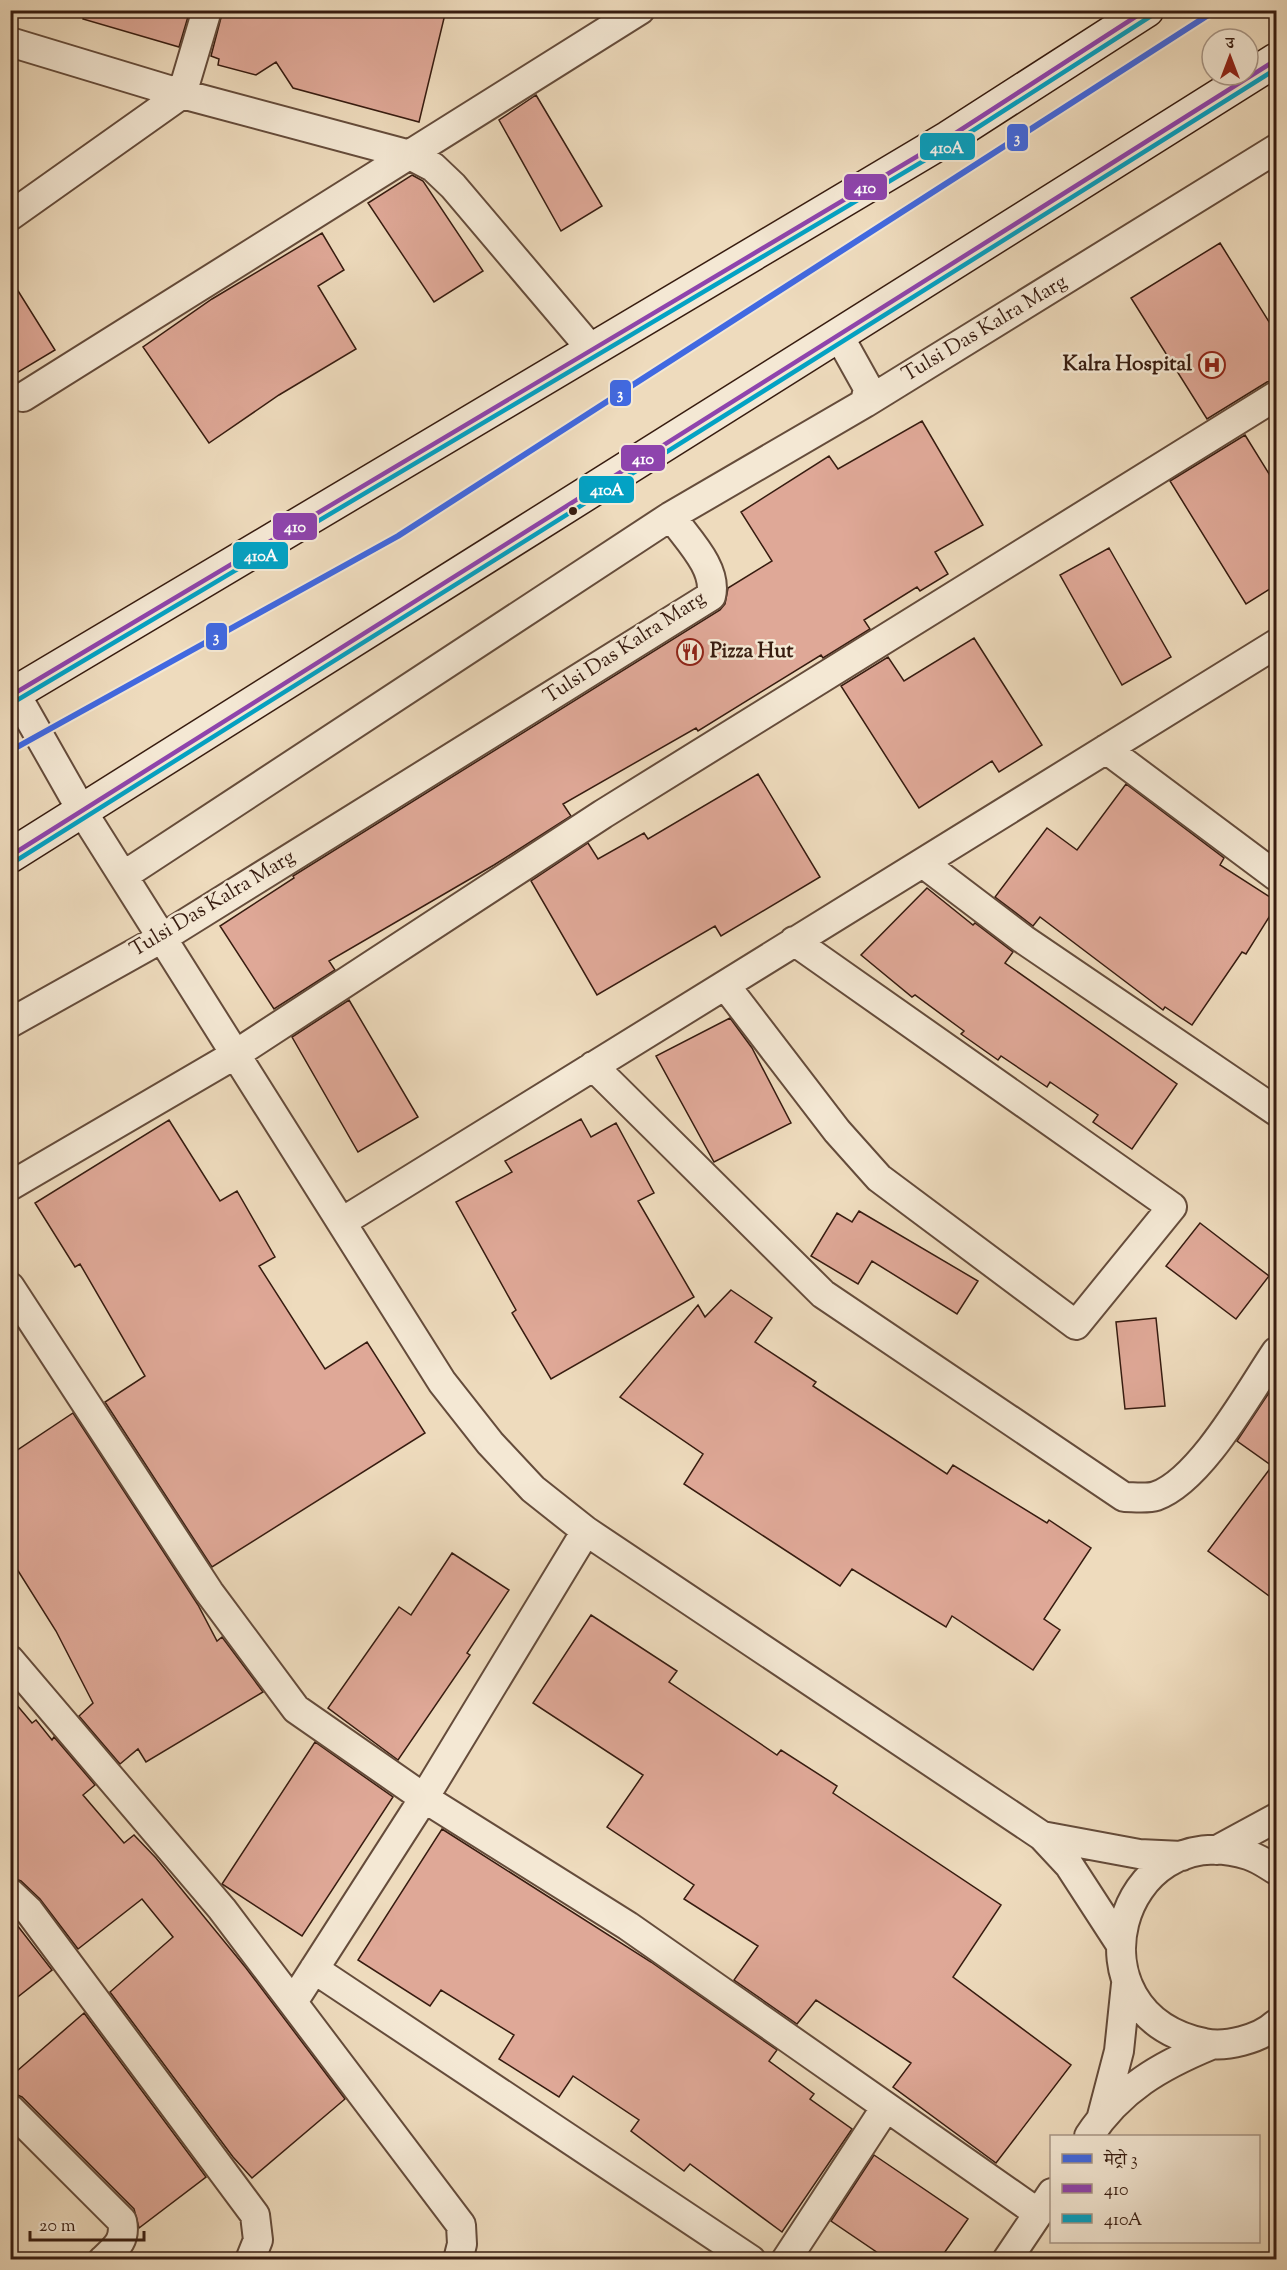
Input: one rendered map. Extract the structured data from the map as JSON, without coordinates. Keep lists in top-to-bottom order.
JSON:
{
  "streets": {
    "street": ["Tulsi Das Kalra Marg"]
  },
  "places": {
    "hospital": ["Kalra Hospital"],
    "restaurant": ["Pizza Hut"]
  },
  "lines": ["metro line 3", "transit line 410", "transit line 410A"],
  "legend": ["मेट्रो 3", "410", "410A"],
  "scale_bar": "20 m",
  "north": "top"
}
